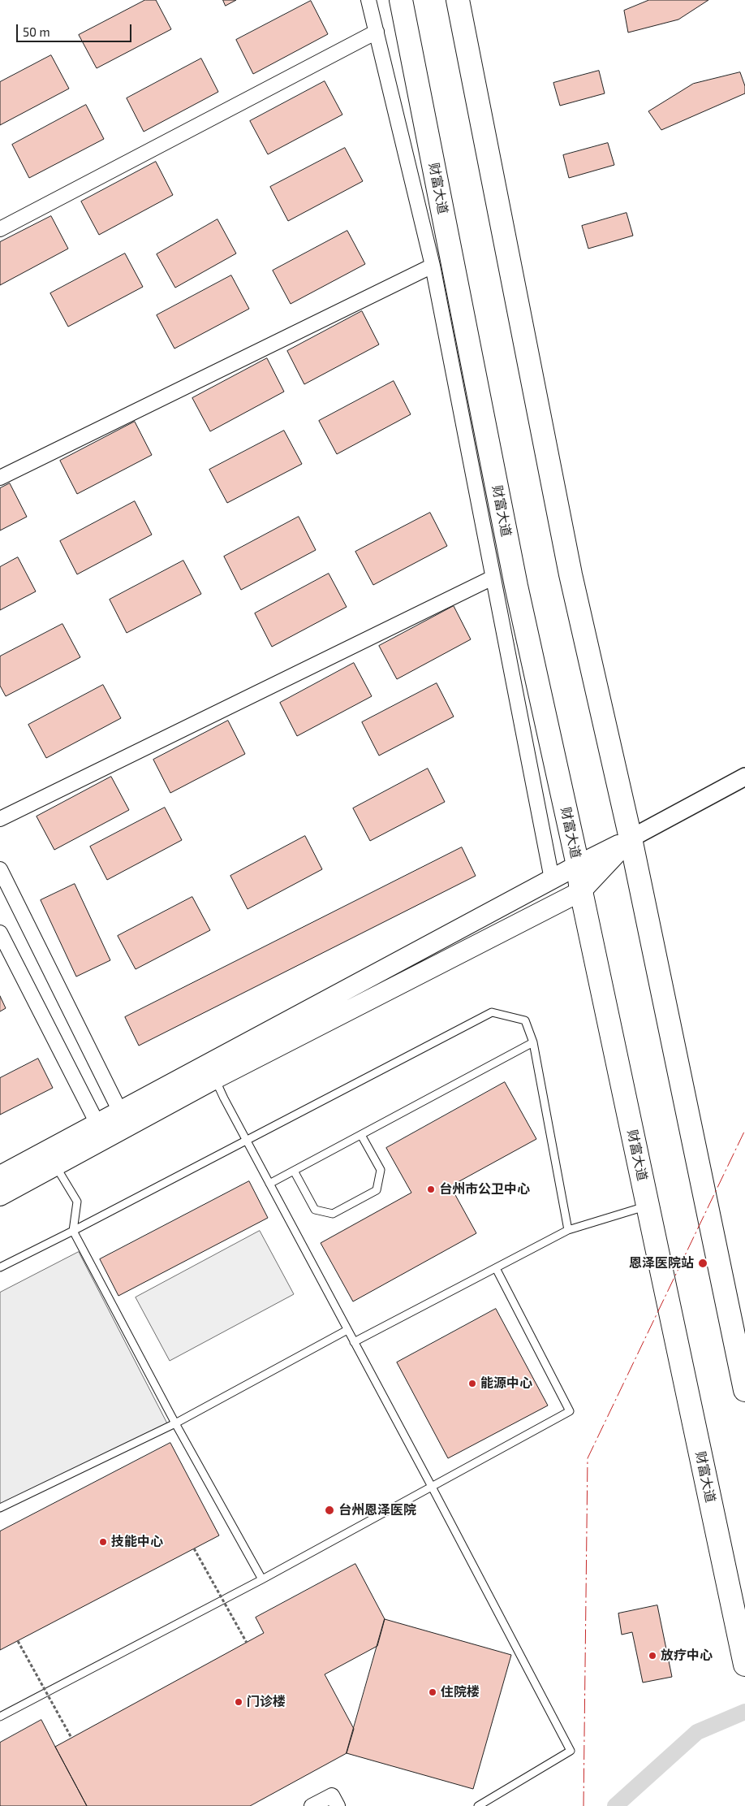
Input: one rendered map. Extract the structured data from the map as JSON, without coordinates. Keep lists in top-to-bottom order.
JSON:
{
  "streets": {
    "main road": ["财富大道"]
  },
  "places": [
    "台州市公卫中心",
    "恩泽医院站",
    "能源中心",
    "台州恩泽医院",
    "技能中心",
    "放疗中心",
    "住院楼",
    "门诊楼"
  ],
  "scale_bar": "50 m"
}
